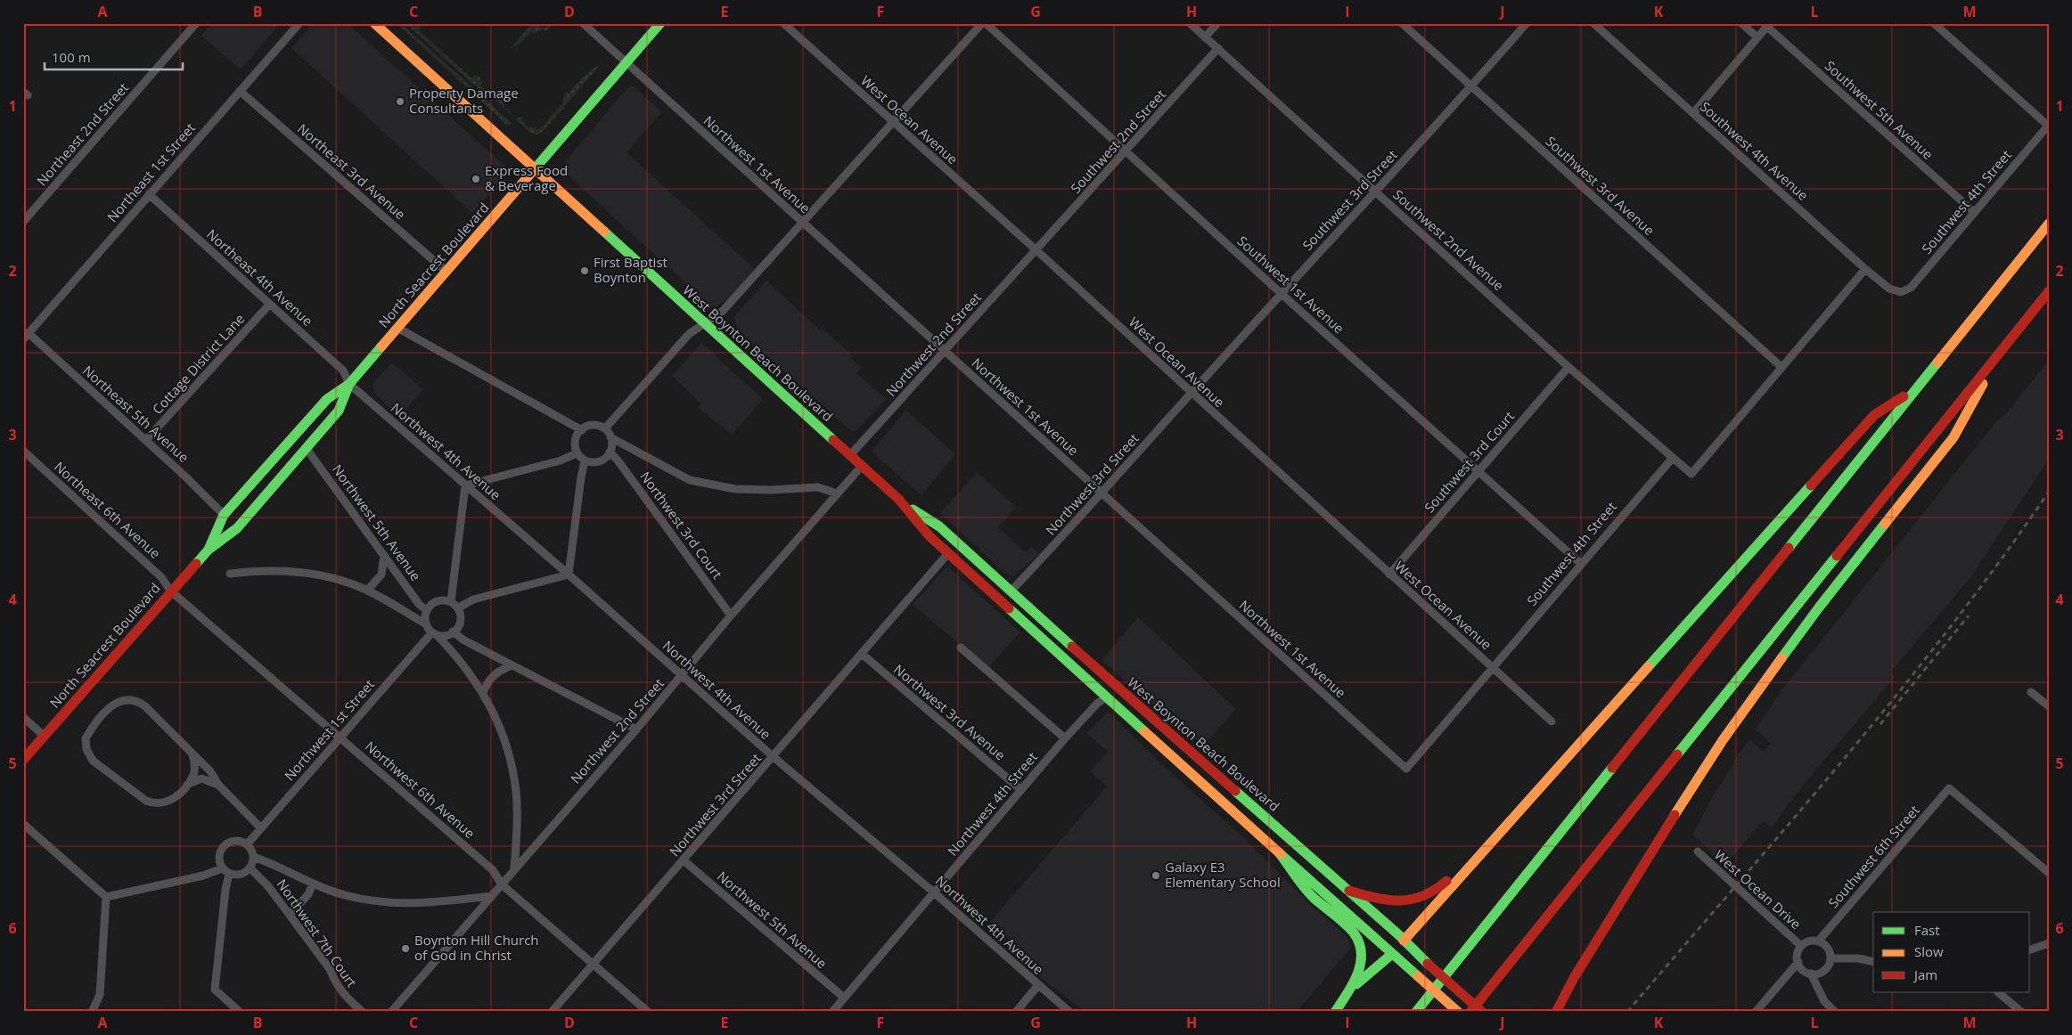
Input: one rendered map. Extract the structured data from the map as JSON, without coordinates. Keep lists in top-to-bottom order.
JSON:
{
  "streets": {
    "main road": ["North Seacrest Boulevard", "West Boynton Beach Boulevard"],
    "street": [
      "Southwest 5th Avenue",
      "West Ocean Avenue",
      "Northeast 2nd Street",
      "Southwest 2nd Street",
      "Southwest 4th Avenue",
      "Northwest 1st Avenue",
      "Northeast 3rd Avenue",
      "Northeast 1st Street",
      "Southwest 3rd Avenue",
      "Southwest 3rd Street",
      "Southwest 4th Street",
      "Southwest 2nd Avenue",
      "Northeast 4th Avenue",
      "Southwest 1st Avenue",
      "Northwest 2nd Street",
      "Cottage District Lane",
      "Northeast 5th Avenue",
      "Northwest 4th Avenue",
      "Southwest 3rd Court",
      "Northwest 3rd Street",
      "Northeast 6th Avenue",
      "Northwest 5th Avenue",
      "Northwest 3rd Court",
      "Northwest 3rd Avenue",
      "Northwest 1st Street",
      "Northwest 6th Avenue",
      "Northwest 4th Street",
      "Southwest 6th Street",
      "West Ocean Drive",
      "Northwest 7th Court"
    ]
  },
  "crossings": [
    ["Southwest 5th Avenue", "Southwest 4th Street"],
    ["West Ocean Avenue", "Southwest 2nd Street"],
    ["West Ocean Avenue", "Northwest 1st Avenue"],
    ["West Ocean Avenue", "Southwest 3rd Street"],
    ["West Ocean Avenue", "Southwest 4th Street"],
    ["West Ocean Avenue", "Northwest 2nd Street"],
    ["West Ocean Avenue", "Southwest 3rd Court"],
    ["West Ocean Avenue", "Northwest 3rd Street"],
    ["Southwest 2nd Street", "Southwest 2nd Avenue"],
    ["Southwest 2nd Street", "Southwest 1st Avenue"],
    ["Southwest 2nd Street", "Northwest 2nd Street"],
    ["Southwest 4th Avenue", "Southwest 4th Street"],
    ["Northwest 1st Avenue", "Southwest 4th Street"],
    ["Northwest 1st Avenue", "North Seacrest Boulevard"],
    ["Northwest 1st Avenue", "Northwest 2nd Street"],
    ["Northwest 1st Avenue", "Northwest 3rd Street"],
    ["Northeast 3rd Avenue", "Northeast 1st Street"],
    ["Northeast 3rd Avenue", "North Seacrest Boulevard"],
    ["Northeast 1st Street", "Northeast 4th Avenue"],
    ["Northeast 1st Street", "Northeast 5th Avenue"],
    ["Southwest 3rd Avenue", "Southwest 3rd Street"],
    ["Southwest 3rd Avenue", "Southwest 2nd Avenue"],
    ["Southwest 3rd Street", "Southwest 2nd Avenue"],
    ["Southwest 3rd Street", "Southwest 1st Avenue"],
    ["Southwest 3rd Street", "Northwest 3rd Street"],
    ["Southwest 4th Street", "Southwest 2nd Avenue"],
    ["Southwest 4th Street", "Southwest 1st Avenue"],
    ["Southwest 2nd Avenue", "Southwest 3rd Court"],
    ["North Seacrest Boulevard", "Northeast 4th Avenue"],
    ["North Seacrest Boulevard", "West Boynton Beach Boulevard"],
    ["North Seacrest Boulevard", "Northeast 5th Avenue"],
    ["North Seacrest Boulevard", "Northwest 4th Avenue"],
    ["North Seacrest Boulevard", "Northeast 6th Avenue"],
    ["North Seacrest Boulevard", "Northwest 5th Avenue"],
    ["North Seacrest Boulevard", "Northwest 6th Avenue"],
    ["Northeast 4th Avenue", "Cottage District Lane"],
    ["Northeast 4th Avenue", "Northwest 4th Avenue"],
    ["Southwest 1st Avenue", "Southwest 3rd Court"],
    ["Northwest 2nd Street", "West Boynton Beach Boulevard"],
    ["Northwest 2nd Street", "Northwest 4th Avenue"],
    ["Northwest 2nd Street", "Northwest 3rd Court"],
    ["Northwest 2nd Street", "Northwest 6th Avenue"],
    ["West Boynton Beach Boulevard", "Northwest 3rd Street"],
    ["West Boynton Beach Boulevard", "Northwest 4th Street"],
    ["Cottage District Lane", "Northeast 5th Avenue"],
    ["Northwest 4th Avenue", "Northwest 3rd Street"],
    ["Northwest 4th Avenue", "Northwest 4th Street"],
    ["Northwest 3rd Street", "Northwest 5th Avenue"],
    ["Northwest 3rd Street", "Northwest 3rd Avenue"],
    ["Northwest 3rd Street", "Northwest 6th Avenue"],
    ["Northeast 6th Avenue", "Northwest 6th Avenue"],
    ["Northwest 5th Avenue", "Northwest 1st Street"],
    ["Northwest 5th Avenue", "Northwest 4th Street"],
    ["Northwest 3rd Avenue", "Northwest 4th Street"],
    ["Northwest 1st Street", "Northwest 6th Avenue"],
    ["Northwest 1st Street", "Northwest 7th Court"],
    ["Southwest 6th Street", "West Ocean Drive"]
  ],
  "places": [
    "Property Damage Consultants",
    "Express Food & Beverage",
    "First Baptist Boynton",
    "Galaxy E3 Elementary School",
    "Boynton Hill Church of God in Christ"
  ],
  "legend": ["Fast", "Slow", "Jam"],
  "scale_bar": "100 m",
  "grid": {
    "columns": [
      "A",
      "B",
      "C",
      "D",
      "E",
      "F",
      "G",
      "H",
      "I",
      "J",
      "K",
      "L",
      "M"
    ],
    "rows": [
      "1",
      "2",
      "3",
      "4",
      "5",
      "6"
    ]
  }
}
